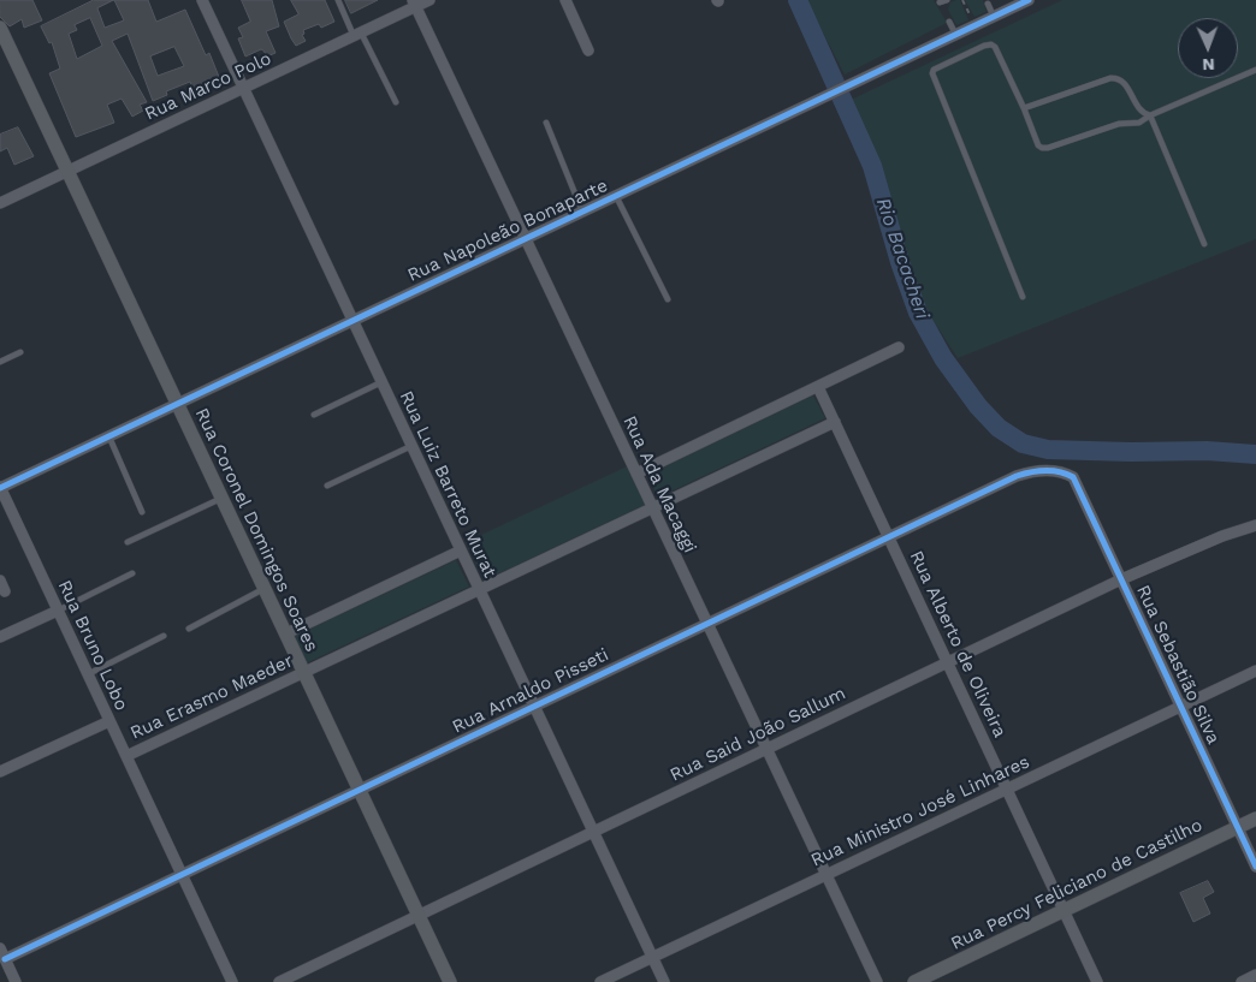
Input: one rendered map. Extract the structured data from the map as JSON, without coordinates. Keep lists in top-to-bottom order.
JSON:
{
  "streets": {
    "street": [
      "Rua Marco Polo",
      "Rua Napoleão Bonaparte",
      "Rua Luiz Barreto Murat",
      "Rua Ada Macaggi",
      "Rua Coronel Domingos Soares",
      "Rua Alberto de Oliveira",
      "Rua Bruno Lobo",
      "Rua Sebastião Silva",
      "Rua Arnaldo Pisseti",
      "Rua Erasmo Maeder",
      "Rua Said João Sallum",
      "Rua Ministro José Linhares",
      "Rua Percy Feliciano de Castilho"
    ]
  },
  "crossings": [
    ["Rua Marco Polo", "Rua Luiz Barreto Murat"],
    ["Rua Marco Polo", "Rua Ada Macaggi"],
    ["Rua Marco Polo", "Rua Coronel Domingos Soares"],
    ["Rua Napoleão Bonaparte", "Rua Luiz Barreto Murat"],
    ["Rua Napoleão Bonaparte", "Rua Ada Macaggi"],
    ["Rua Napoleão Bonaparte", "Rua Coronel Domingos Soares"],
    ["Rua Napoleão Bonaparte", "Rua Bruno Lobo"],
    ["Rua Luiz Barreto Murat", "Rua Arnaldo Pisseti"],
    ["Rua Luiz Barreto Murat", "Rua Erasmo Maeder"],
    ["Rua Luiz Barreto Murat", "Rua Said João Sallum"],
    ["Rua Luiz Barreto Murat", "Rua Ministro José Linhares"],
    ["Rua Ada Macaggi", "Rua Arnaldo Pisseti"],
    ["Rua Ada Macaggi", "Rua Erasmo Maeder"],
    ["Rua Ada Macaggi", "Rua Said João Sallum"],
    ["Rua Ada Macaggi", "Rua Ministro José Linhares"],
    ["Rua Coronel Domingos Soares", "Rua Arnaldo Pisseti"],
    ["Rua Coronel Domingos Soares", "Rua Erasmo Maeder"],
    ["Rua Coronel Domingos Soares", "Rua Said João Sallum"],
    ["Rua Alberto de Oliveira", "Rua Arnaldo Pisseti"],
    ["Rua Alberto de Oliveira", "Rua Erasmo Maeder"],
    ["Rua Alberto de Oliveira", "Rua Said João Sallum"],
    ["Rua Alberto de Oliveira", "Rua Ministro José Linhares"],
    ["Rua Alberto de Oliveira", "Rua Percy Feliciano de Castilho"],
    ["Rua Bruno Lobo", "Rua Arnaldo Pisseti"],
    ["Rua Bruno Lobo", "Rua Erasmo Maeder"],
    ["Rua Sebastião Silva", "Rua Arnaldo Pisseti"],
    ["Rua Sebastião Silva", "Rua Said João Sallum"],
    ["Rua Sebastião Silva", "Rua Ministro José Linhares"],
    ["Rua Sebastião Silva", "Rua Percy Feliciano de Castilho"]
  ],
  "water": ["Rio Bacacheri"],
  "north": "bottom"
}
